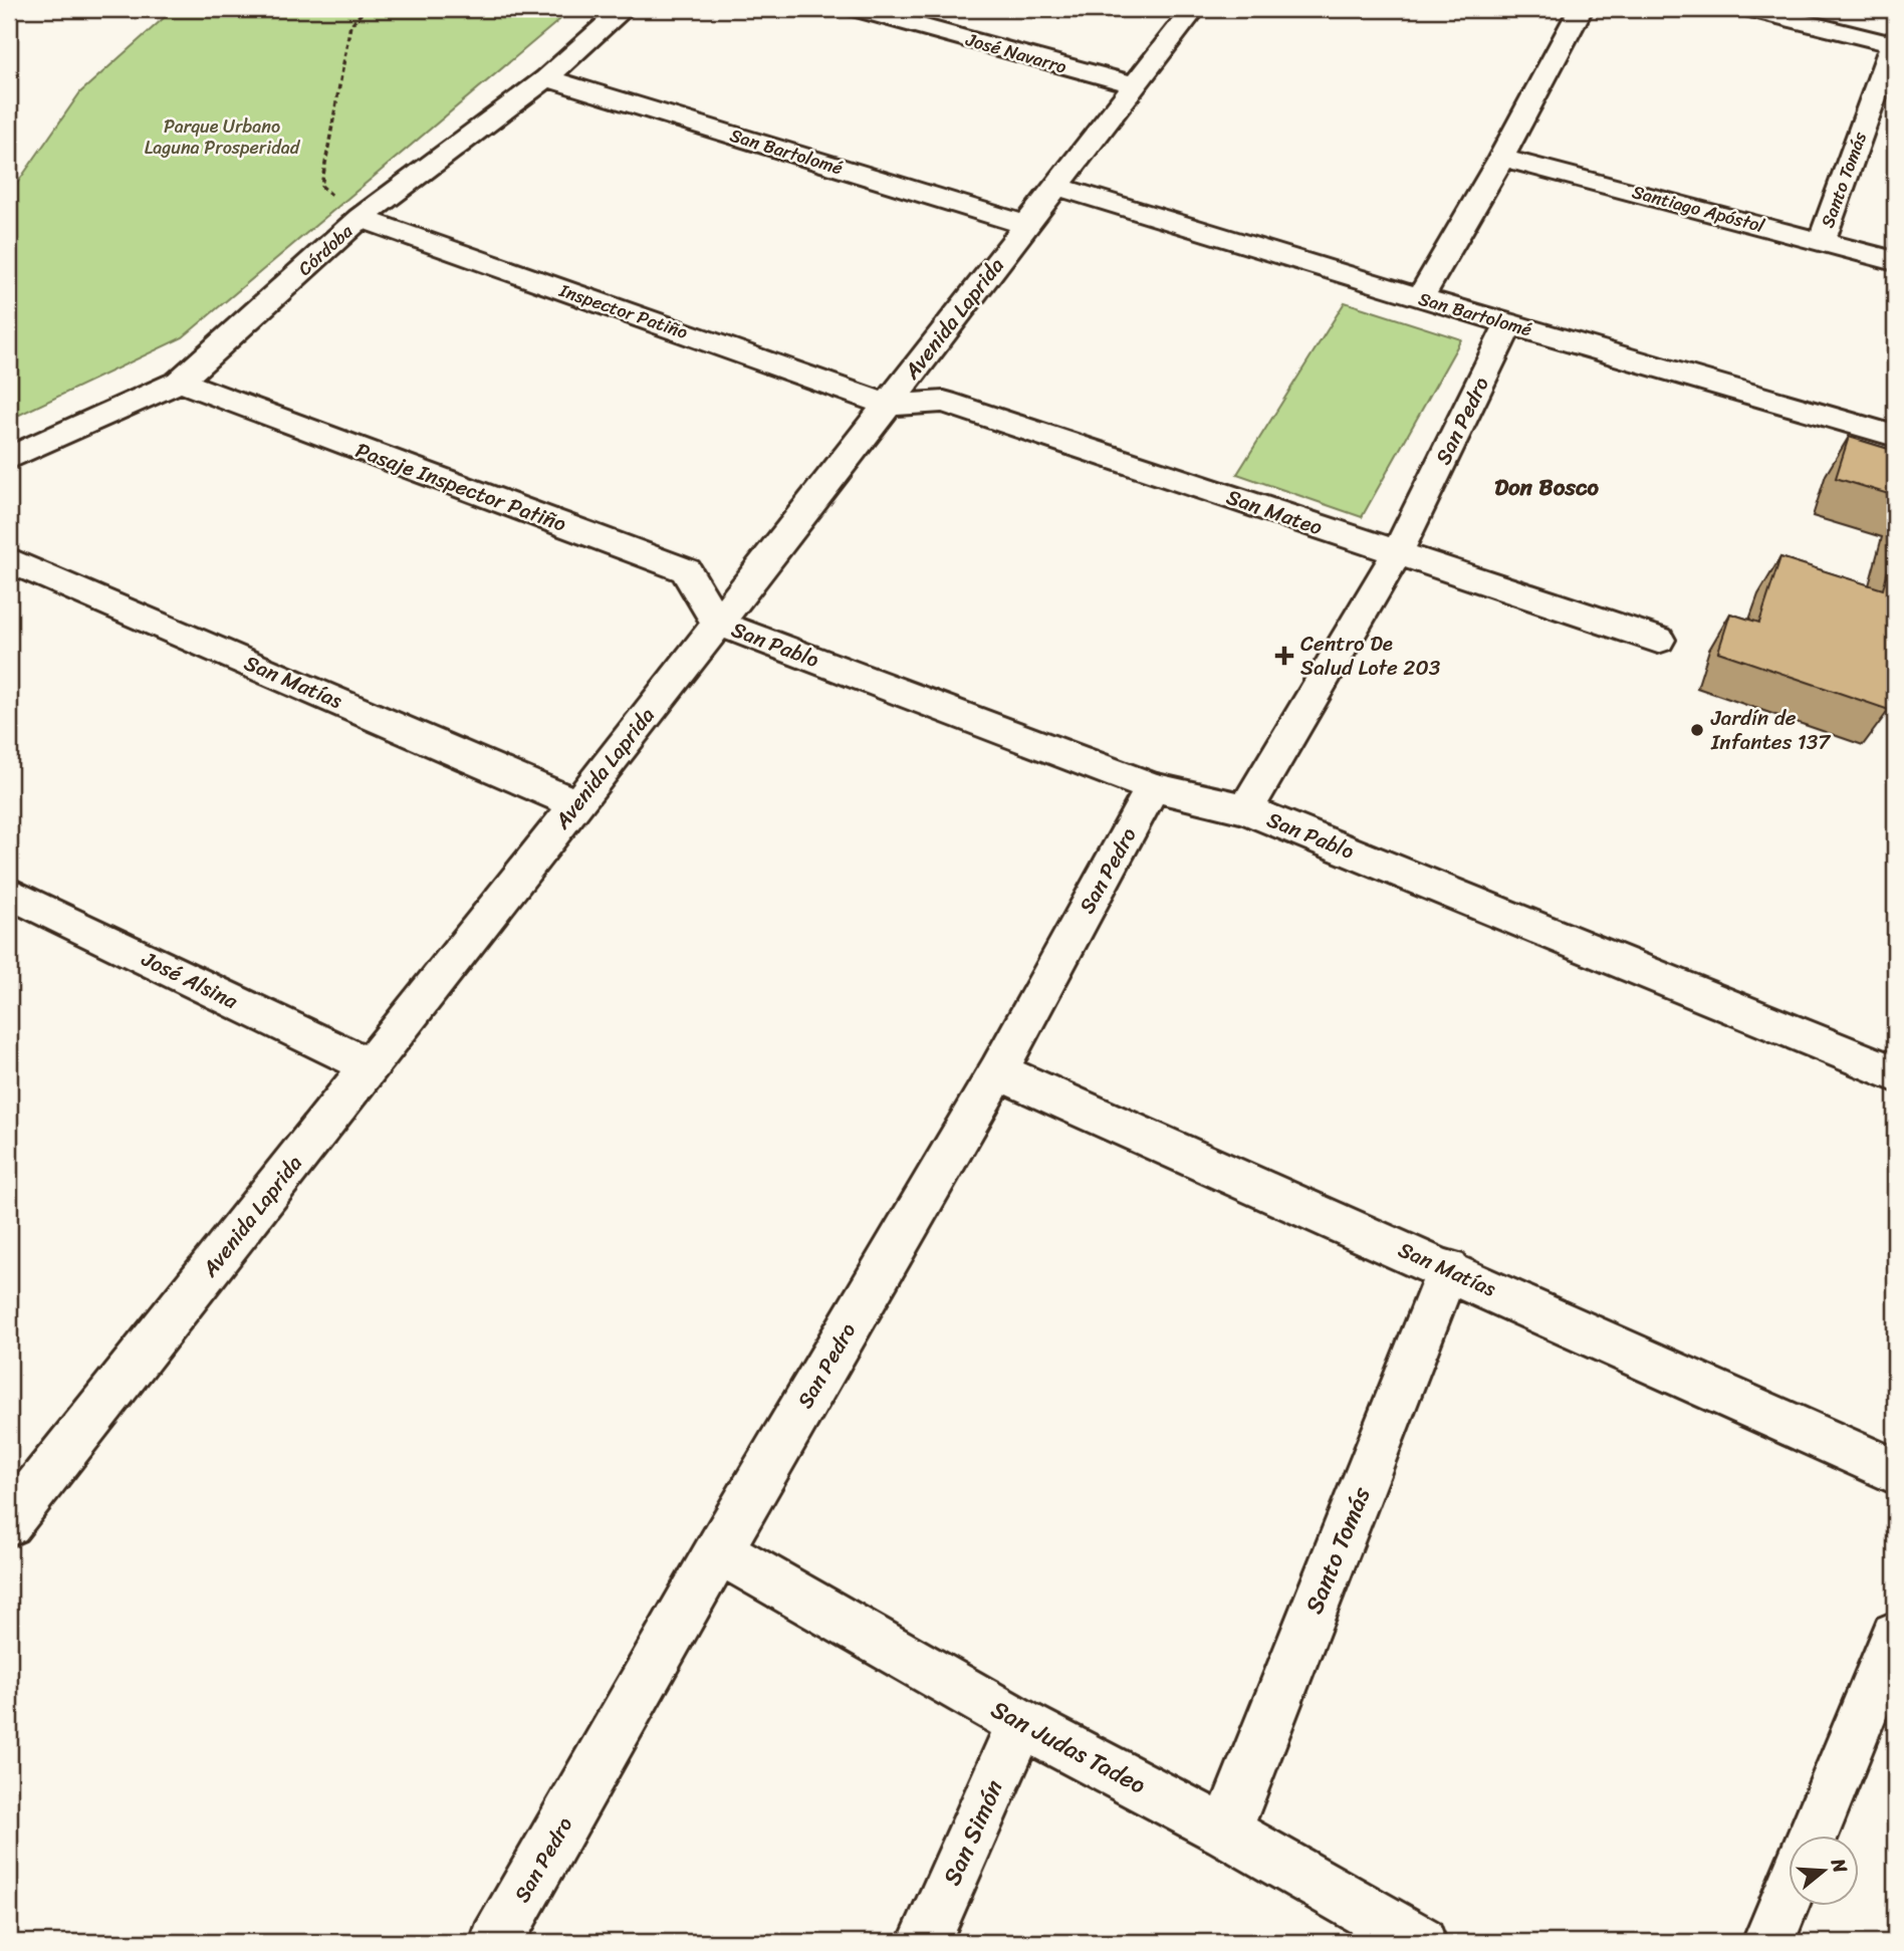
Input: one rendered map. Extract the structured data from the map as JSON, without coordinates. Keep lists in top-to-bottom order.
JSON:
{
  "streets": {
    "street": [
      "José Navarro",
      "San Bartolomé",
      "Santo Tomás",
      "Santiago Apóstol",
      "Córdoba",
      "Inspector Patiño",
      "Avenida Laprida",
      "San Pedro",
      "Pasaje Inspector Patiño",
      "San Mateo",
      "San Pablo",
      "San Matías",
      "José Alsina",
      "San Judas Tadeo",
      "San Simón"
    ]
  },
  "crossings": [
    ["José Navarro", "Avenida Laprida"],
    ["San Bartolomé", "Córdoba"],
    ["San Bartolomé", "Avenida Laprida"],
    ["San Bartolomé", "San Pedro"],
    ["Santo Tomás", "Santiago Apóstol"],
    ["Santo Tomás", "San Matías"],
    ["Santo Tomás", "San Judas Tadeo"],
    ["Córdoba", "Inspector Patiño"],
    ["Córdoba", "Pasaje Inspector Patiño"],
    ["Inspector Patiño", "Avenida Laprida"],
    ["Inspector Patiño", "San Mateo"],
    ["Avenida Laprida", "Pasaje Inspector Patiño"],
    ["Avenida Laprida", "San Mateo"],
    ["Avenida Laprida", "San Pablo"],
    ["Avenida Laprida", "San Matías"],
    ["Avenida Laprida", "José Alsina"],
    ["San Pedro", "San Mateo"],
    ["San Pedro", "San Pablo"],
    ["San Pedro", "San Matías"],
    ["San Pedro", "San Judas Tadeo"],
    ["Pasaje Inspector Patiño", "San Pablo"],
    ["San Judas Tadeo", "San Simón"]
  ],
  "districts": ["Don Bosco"],
  "parks": ["Parque Urbano Laguna Prosperidad"],
  "places": {
    "health": ["Centro De Salud Lote 203"],
    "other": ["Jardín de Infantes 137"]
  },
  "north": "right"
}
